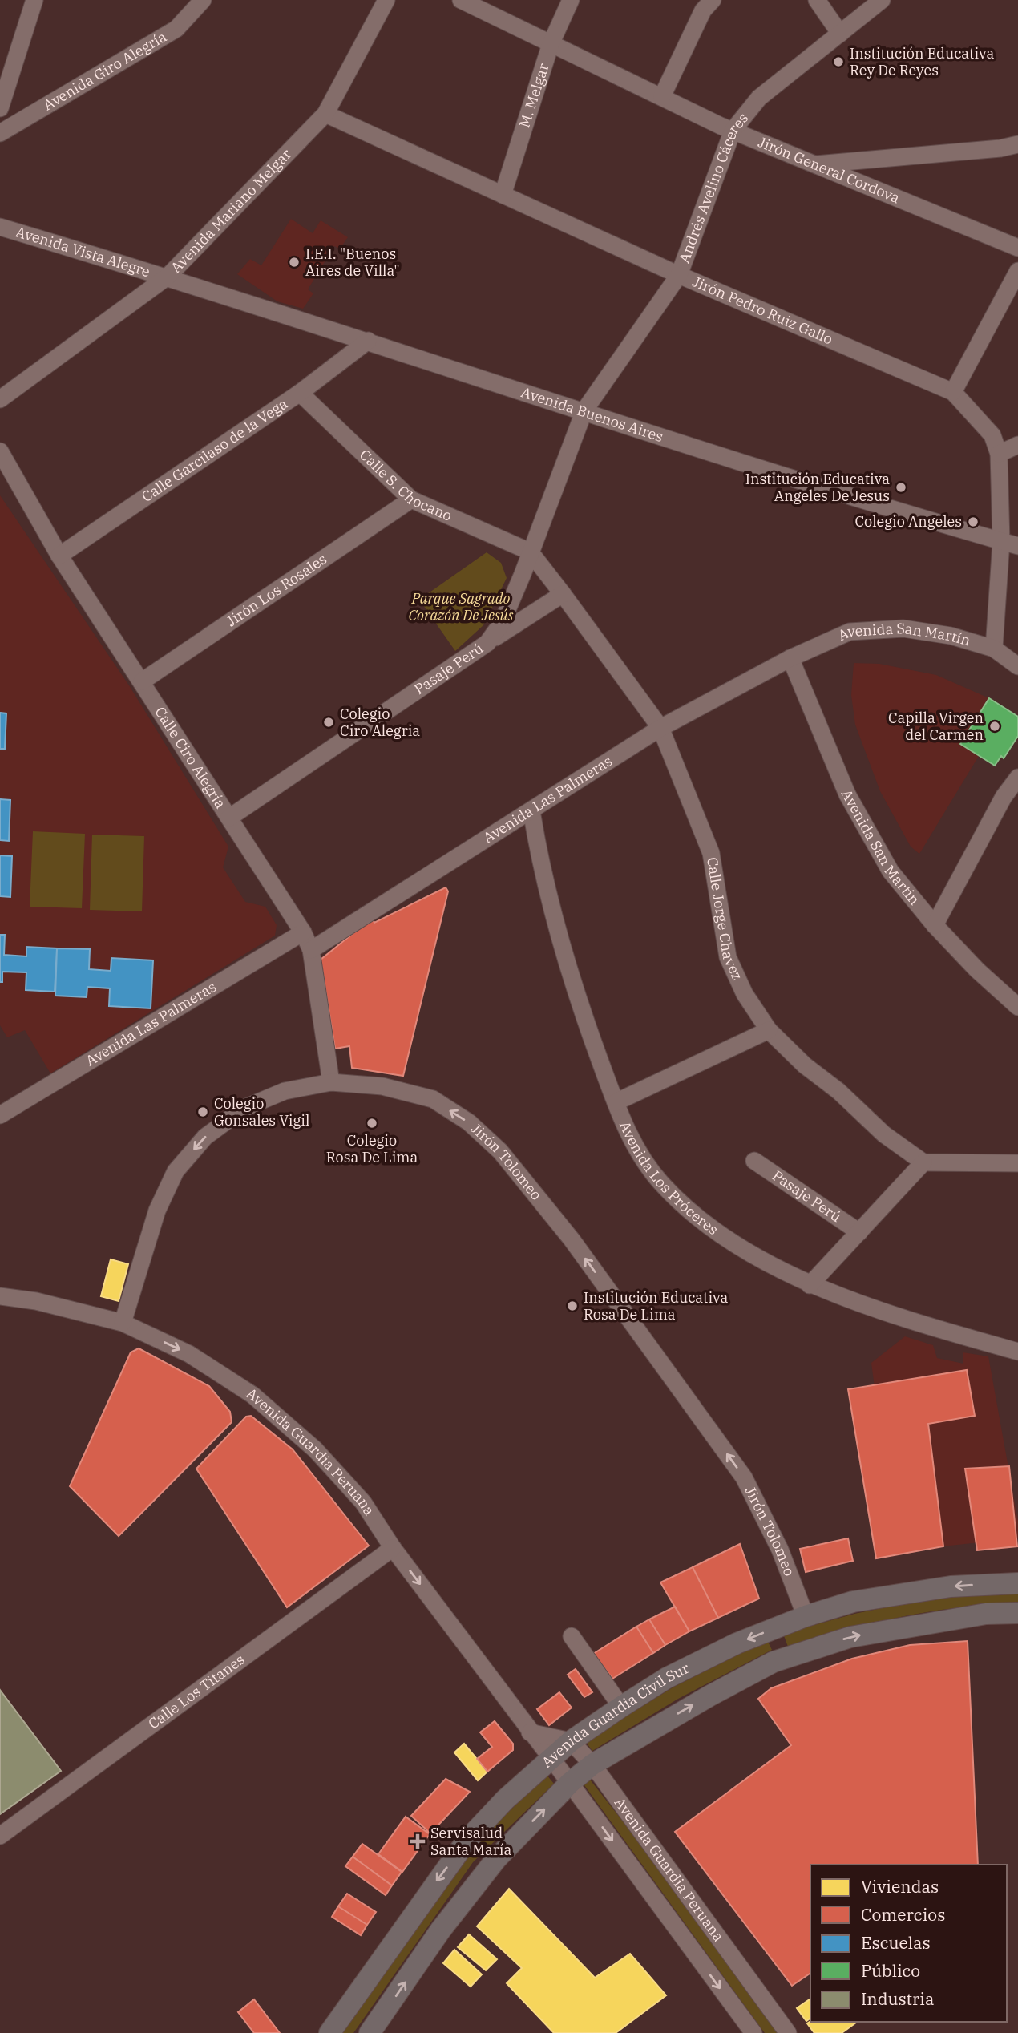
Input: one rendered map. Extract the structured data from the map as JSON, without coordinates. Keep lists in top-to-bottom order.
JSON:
{
  "streets": {
    "main road": ["Avenida Guardia Civil Sur"],
    "street": [
      "Avenida Giro Alegría",
      "M. Melgar",
      "Jirón General Cordova",
      "Andrés Avelino Cáceres",
      "Avenida Mariano Melgar",
      "Avenida Vista Alegre",
      "Jirón Pedro Ruiz Gallo",
      "Avenida Buenos Aires",
      "Calle Garcilaso de la Vega",
      "Calle S. Chocano",
      "Jirón Los Rosales",
      "Avenida San Martín",
      "Pasaje Perú",
      "Calle Ciro Alegría",
      "Avenida Las Palmeras",
      "Avenida San Martin",
      "Calle Jorge Chavez",
      "Jirón Tolomeo",
      "Avenida Los Próceres",
      "Avenida Guardia Peruana",
      "Calle Los Titanes"
    ]
  },
  "crossings": [
    ["M. Melgar", "Jirón General Cordova"],
    ["M. Melgar", "Jirón Pedro Ruiz Gallo"],
    ["Jirón General Cordova", "Andrés Avelino Cáceres"],
    ["Andrés Avelino Cáceres", "Jirón Pedro Ruiz Gallo"],
    ["Andrés Avelino Cáceres", "Avenida Buenos Aires"],
    ["Andrés Avelino Cáceres", "Pasaje Perú"],
    ["Avenida Mariano Melgar", "Avenida Vista Alegre"],
    ["Avenida Mariano Melgar", "Jirón Pedro Ruiz Gallo"],
    ["Avenida Mariano Melgar", "Avenida Buenos Aires"],
    ["Avenida Vista Alegre", "Avenida Buenos Aires"],
    ["Jirón Pedro Ruiz Gallo", "Avenida Buenos Aires"],
    ["Jirón Pedro Ruiz Gallo", "Avenida San Martín"],
    ["Avenida Buenos Aires", "Calle Garcilaso de la Vega"],
    ["Avenida Buenos Aires", "Pasaje Perú"],
    ["Calle Garcilaso de la Vega", "Calle S. Chocano"],
    ["Calle Garcilaso de la Vega", "Calle Ciro Alegría"],
    ["Calle S. Chocano", "Jirón Los Rosales"],
    ["Calle S. Chocano", "Pasaje Perú"],
    ["Calle S. Chocano", "Calle Jorge Chavez"],
    ["Jirón Los Rosales", "Calle Ciro Alegría"],
    ["Avenida San Martín", "Avenida Las Palmeras"],
    ["Avenida San Martín", "Avenida San Martin"],
    ["Pasaje Perú", "Calle Ciro Alegría"],
    ["Pasaje Perú", "Calle Jorge Chavez"],
    ["Calle Ciro Alegría", "Avenida Las Palmeras"],
    ["Calle Ciro Alegría", "Jirón Tolomeo"],
    ["Avenida Las Palmeras", "Avenida San Martin"],
    ["Avenida Las Palmeras", "Calle Jorge Chavez"],
    ["Avenida Las Palmeras", "Avenida Los Próceres"],
    ["Jirón Tolomeo", "Avenida Guardia Peruana"],
    ["Jirón Tolomeo", "Avenida Guardia Civil Sur"],
    ["Avenida Guardia Peruana", "Calle Los Titanes"],
    ["Avenida Guardia Peruana", "Avenida Guardia Civil Sur"]
  ],
  "parks": ["Parque Sagrado Corazón De Jesús"],
  "places": {
    "other": [
      "Institución Educativa Rey De Reyes",
      "I.E.I. \"Buenos Aires de Villa\"",
      "Institución Educativa Angeles De Jesus",
      "Colegio Angeles",
      "Colegio Ciro Alegria",
      "Capilla Virgen del Carmen",
      "Colegio Gonsales Vigil",
      "Colegio Rosa De Lima",
      "Institución Educativa Rosa De Lima"
    ],
    "health": ["Servisalud Santa María"]
  },
  "legend": [
    "Viviendas",
    "Comercios",
    "Escuelas",
    "Público",
    "Industria"
  ]
}
